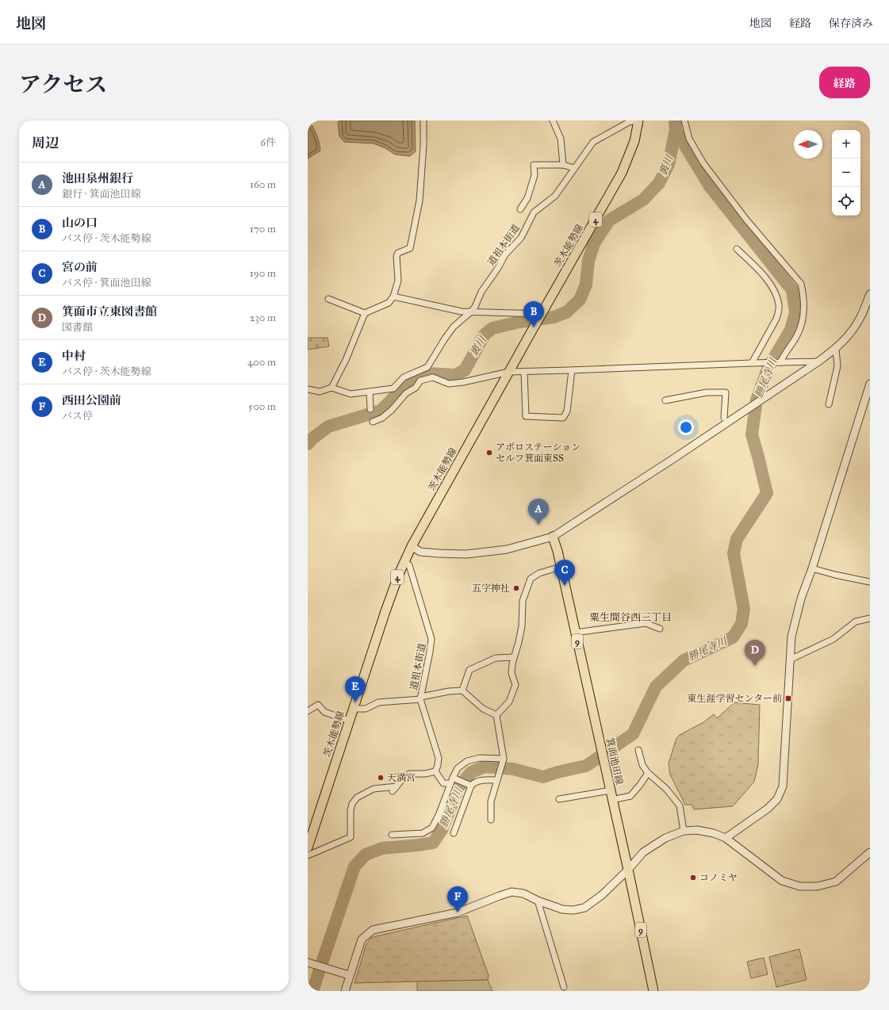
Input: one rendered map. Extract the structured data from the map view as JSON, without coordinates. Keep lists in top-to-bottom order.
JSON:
{
  "streets": {
    "main road": [
      "4",
      "茨木能勢線",
      "9",
      "箕面池田線"
    ],
    "street": ["道祖本街道"]
  },
  "crossings": [
    ["道祖本街道", "茨木能勢線"]
  ],
  "districts": ["粟生間谷西三丁目"],
  "water": ["裏川", "勝尾寺川"],
  "places": {
    "other": [
      "アポロステーション セルフ箕面東SS",
      "五字神社",
      "天満宮",
      "コノミヤ"
    ],
    "transit": ["東生涯学習センター前"]
  },
  "north": "left",
  "page": {
    "header": "地図",
    "nav": ["地図", "経路", "保存済み"],
    "title": "アクセス",
    "buttons": "経路",
    "heading": ["周辺", "6件"],
    "map_buttons": ["+", "−"],
    "list": [
      {
        "mark": "A",
        "name": "池田泉州銀行",
        "note": "銀行 · 箕面池田線",
        "value": "160 m"
      },
      {
        "mark": "B",
        "name": "山の口",
        "note": "バス停 · 茨木能勢線",
        "value": "170 m"
      },
      {
        "mark": "C",
        "name": "宮の前",
        "note": "バス停 · 箕面池田線",
        "value": "190 m"
      },
      {
        "mark": "D",
        "name": "箕面市立東図書館",
        "note": "図書館",
        "value": "230 m"
      },
      {
        "mark": "E",
        "name": "中村",
        "note": "バス停 · 茨木能勢線",
        "value": "400 m"
      },
      {
        "mark": "F",
        "name": "西田公園前",
        "note": "バス停",
        "value": "500 m"
      }
    ],
    "pins": [
      "B",
      "A",
      "C",
      "D",
      "E",
      "F"
    ]
  }
}
